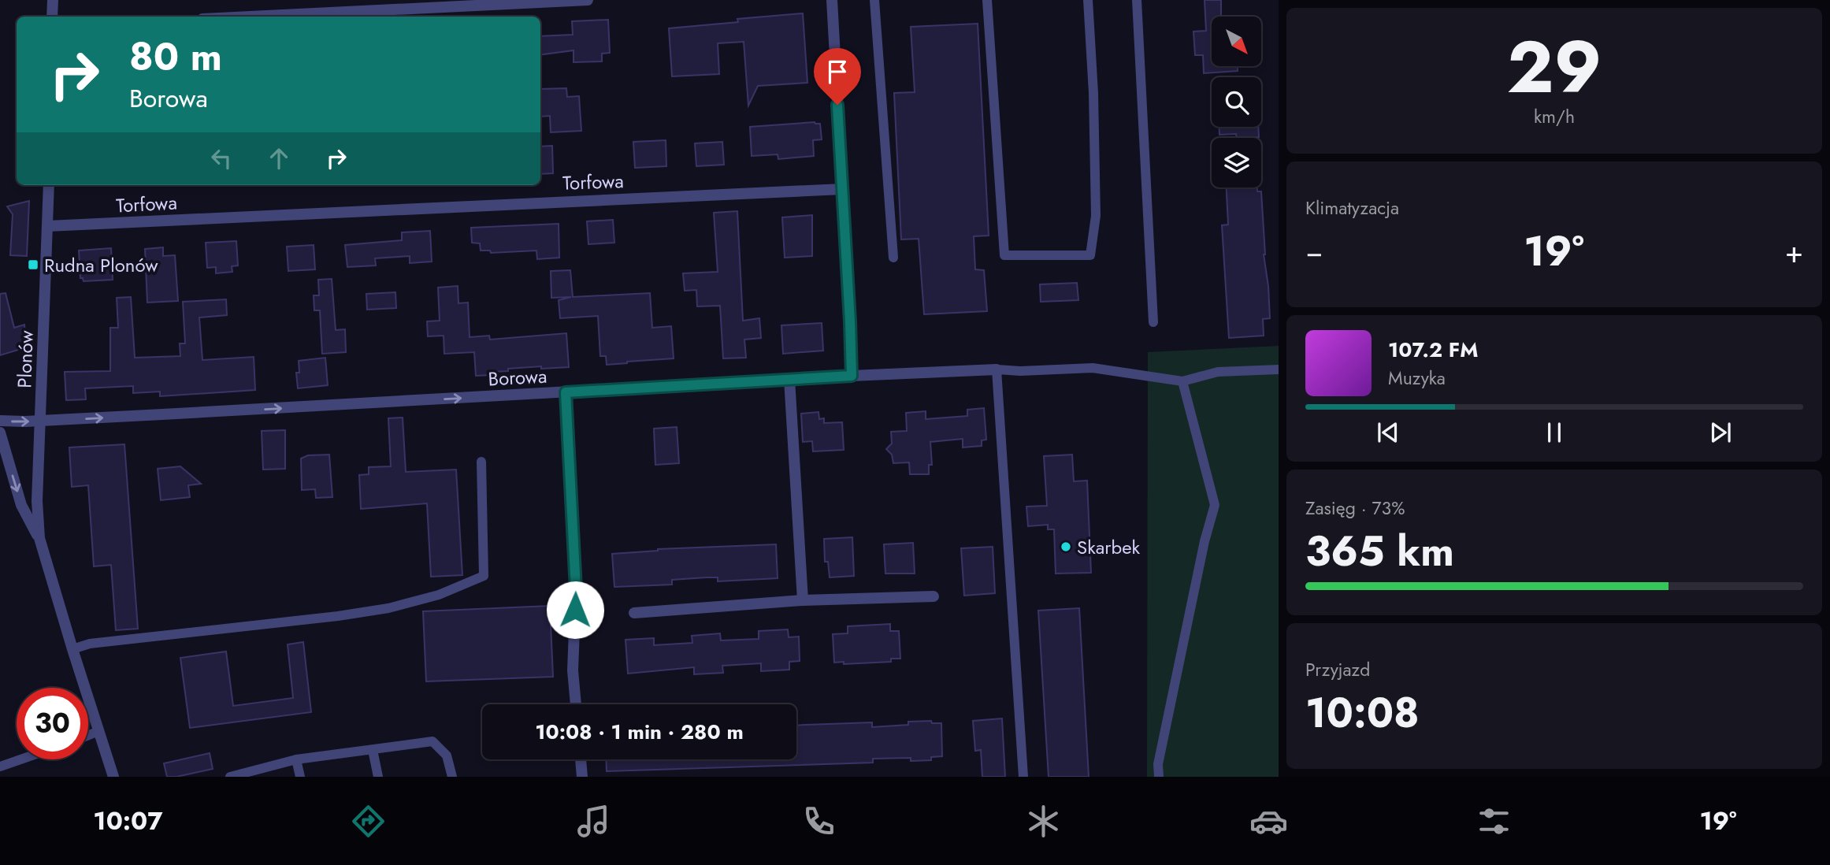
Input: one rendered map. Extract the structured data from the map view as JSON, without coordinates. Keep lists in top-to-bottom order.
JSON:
{
  "streets": {
    "street": ["Torfowa", "Plonów", "Borowa"]
  },
  "crossings": [
    ["Torfowa", "Plonów"],
    ["Plonów", "Borowa"]
  ],
  "one_way": ["Borowa"],
  "places": {
    "transit": ["Rudna Plonów"],
    "other": ["Skarbek"]
  },
  "north": "bottom right",
  "page": {
    "tile": [
      ["29", "km/h"],
      "Klimatyzacja",
      ["Zasięg · 73%", "365 km"],
      ["Przyjazd", "10:08"]
    ],
    "turn": ["80 m", "Borowa"],
    "heat": ["−", "19°", "+"],
    "song": ["107.2 FM", "Muzyka"],
    "limit": "30",
    "trip": "10:08 · 1 min · 280 m",
    "tabs": ["10:07", "19°"]
  }
}
